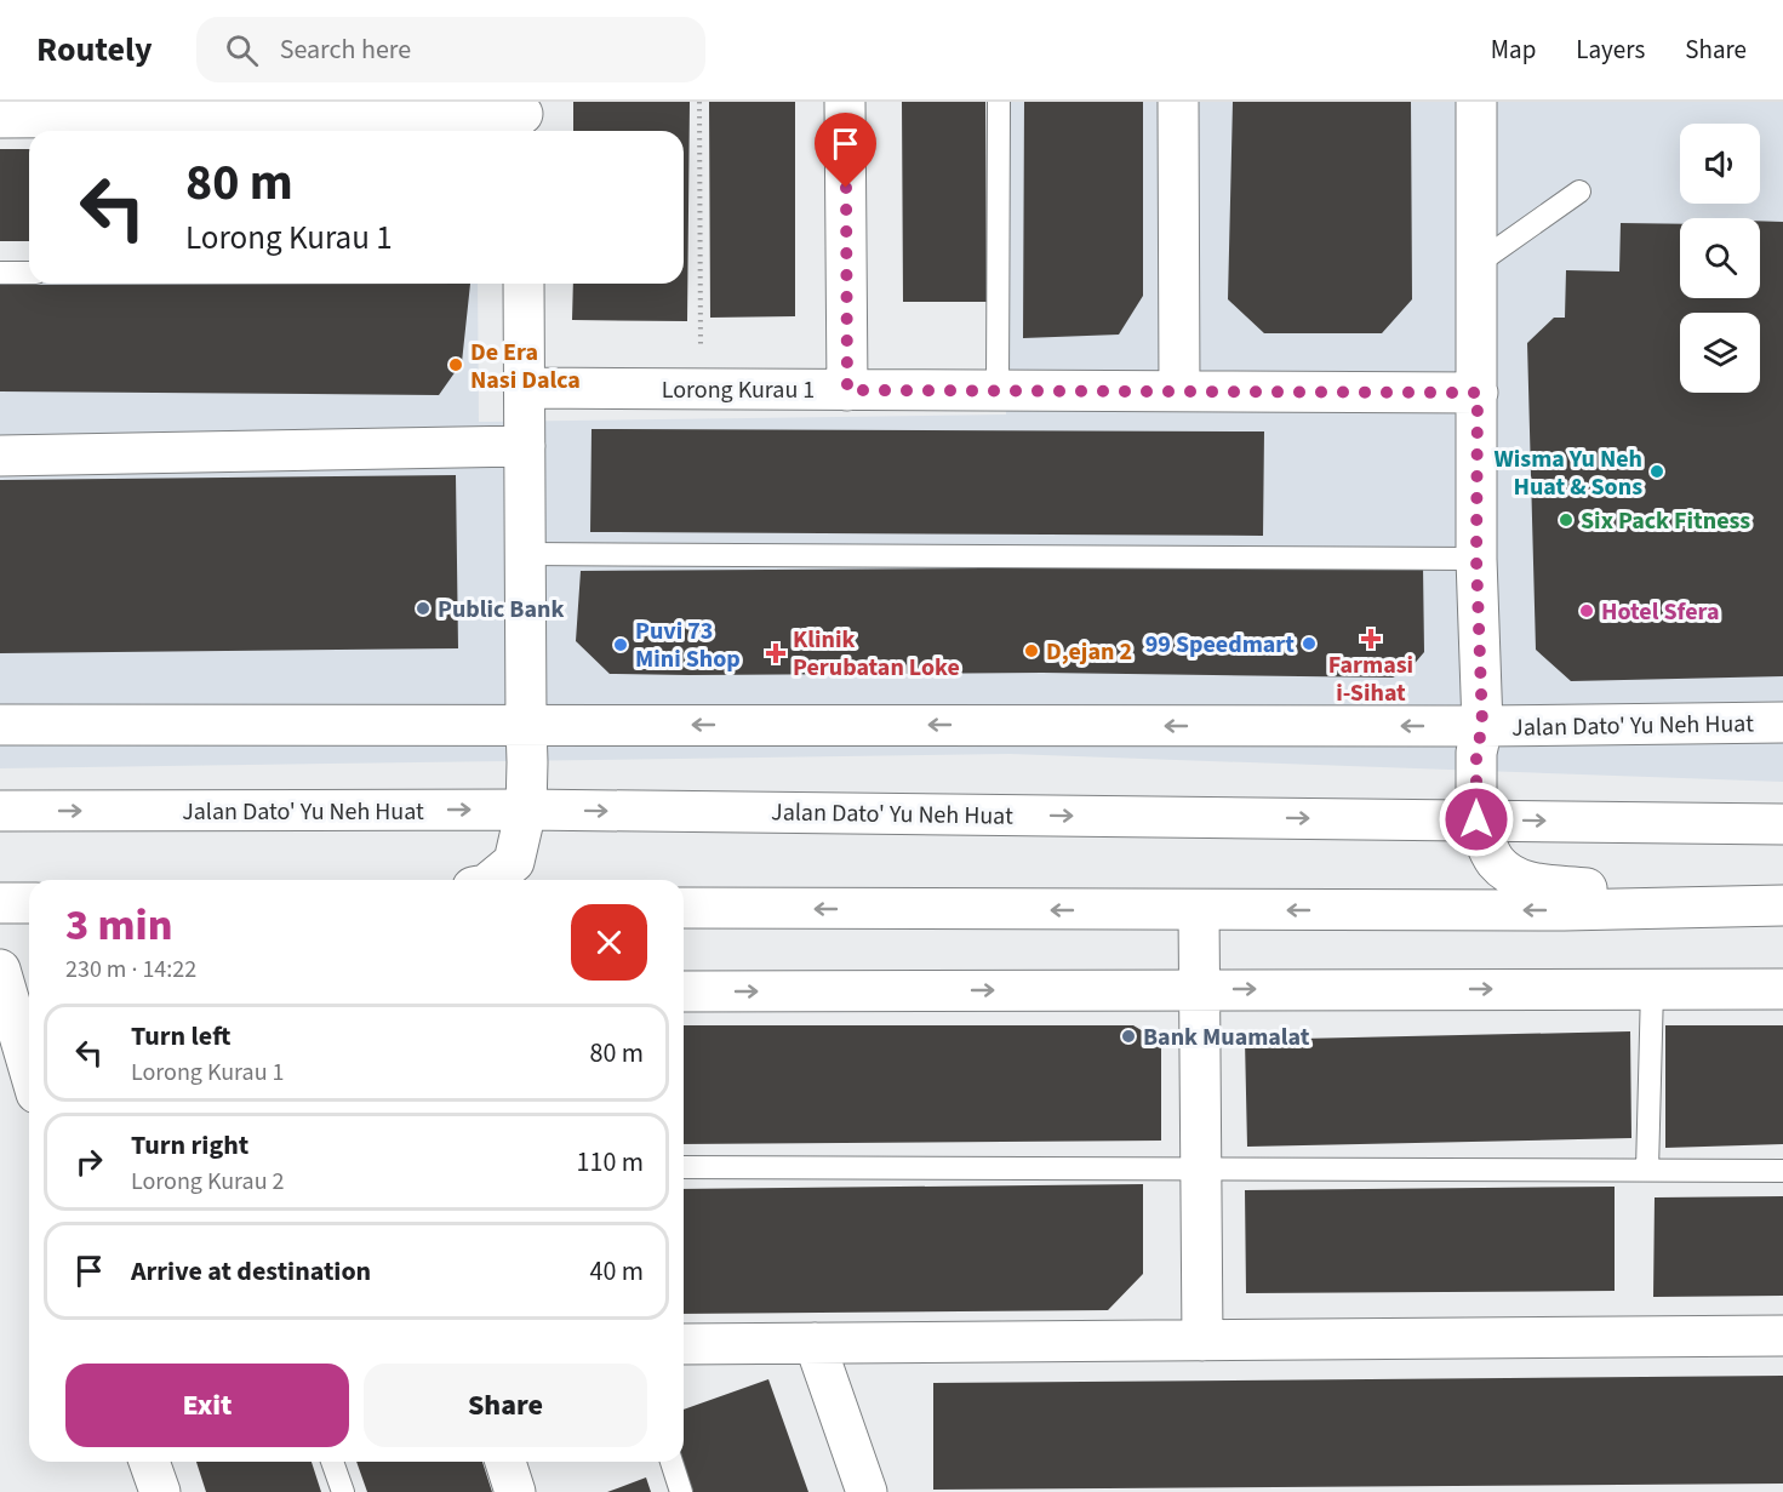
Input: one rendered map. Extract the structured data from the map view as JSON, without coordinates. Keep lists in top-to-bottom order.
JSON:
{
  "streets": {
    "street": ["Lorong Kurau 1", "Jalan Dato' Yu Neh Huat"]
  },
  "places": {
    "other": [
      "De Era Nasi Dalca",
      "Wisma Yu Neh Huat & Sons",
      "Six Pack Fitness",
      "Public Bank",
      "Hotel Sfera",
      "99 Speedmart",
      "Puvi 73 Mini Shop",
      "D,ejan 2",
      "Bank Muamalat"
    ],
    "health": ["Farmasi i-Sihat", "Klinik Perubatan Loke"]
  },
  "page": {
    "header": "Routely",
    "search": "Search here",
    "nav": ["Map", "Layers", "Share"],
    "turn": ["80 m", "Lorong Kurau 1"],
    "heading": ["3 min", "230 m · 14:22"],
    "list": [
      {
        "name": "Turn left",
        "note": "Lorong Kurau 1",
        "value": "80 m"
      },
      {
        "name": "Turn right",
        "note": "Lorong Kurau 2",
        "value": "110 m"
      },
      {
        "name": "Arrive at destination",
        "value": "40 m"
      }
    ],
    "buttons": ["Exit", "Share"]
  }
}
